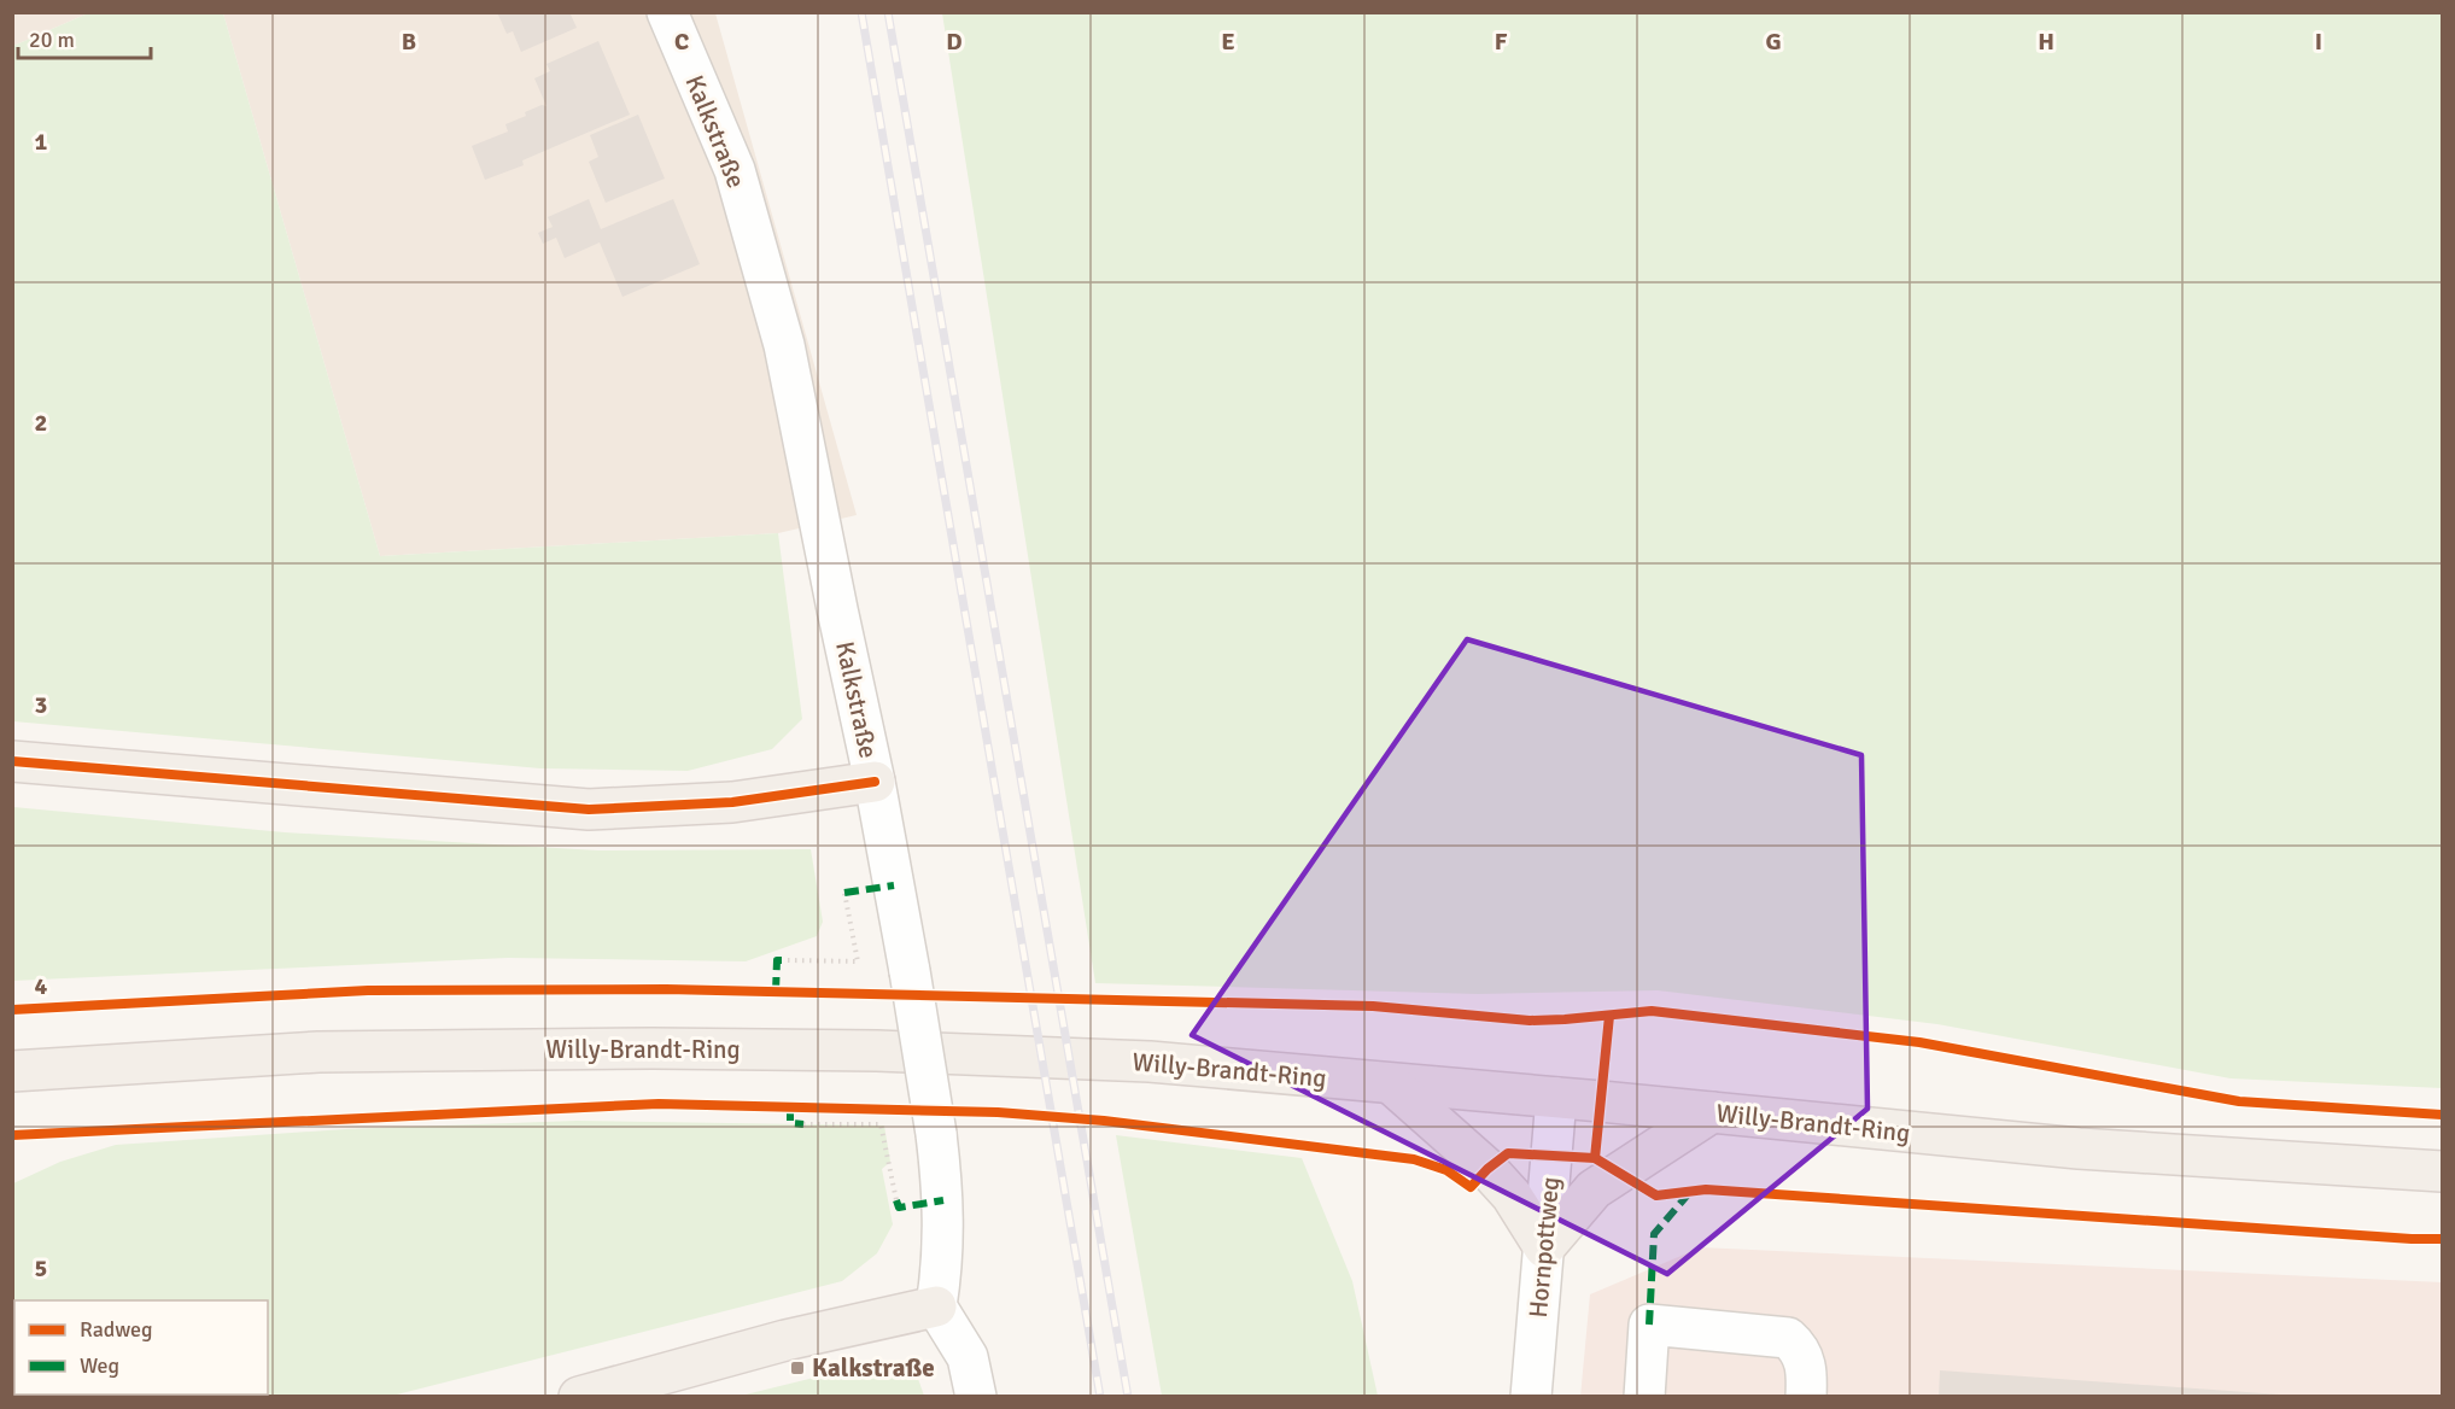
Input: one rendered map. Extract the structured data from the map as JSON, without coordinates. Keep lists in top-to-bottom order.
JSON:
{
  "streets": {
    "main road": ["Willy-Brandt-Ring"],
    "street": ["Kalkstraße", "Hornpottweg"]
  },
  "crossings": [
    ["Willy-Brandt-Ring", "Hornpottweg"]
  ],
  "places": {
    "transit": ["Kalkstraße"]
  },
  "legend": ["Radweg", "Weg"],
  "scale_bar": "20 m",
  "grid": {
    "columns": [
      "B",
      "C",
      "D",
      "E",
      "F",
      "G",
      "H",
      "I"
    ],
    "rows": [
      "1",
      "2",
      "3",
      "4",
      "5"
    ]
  }
}
